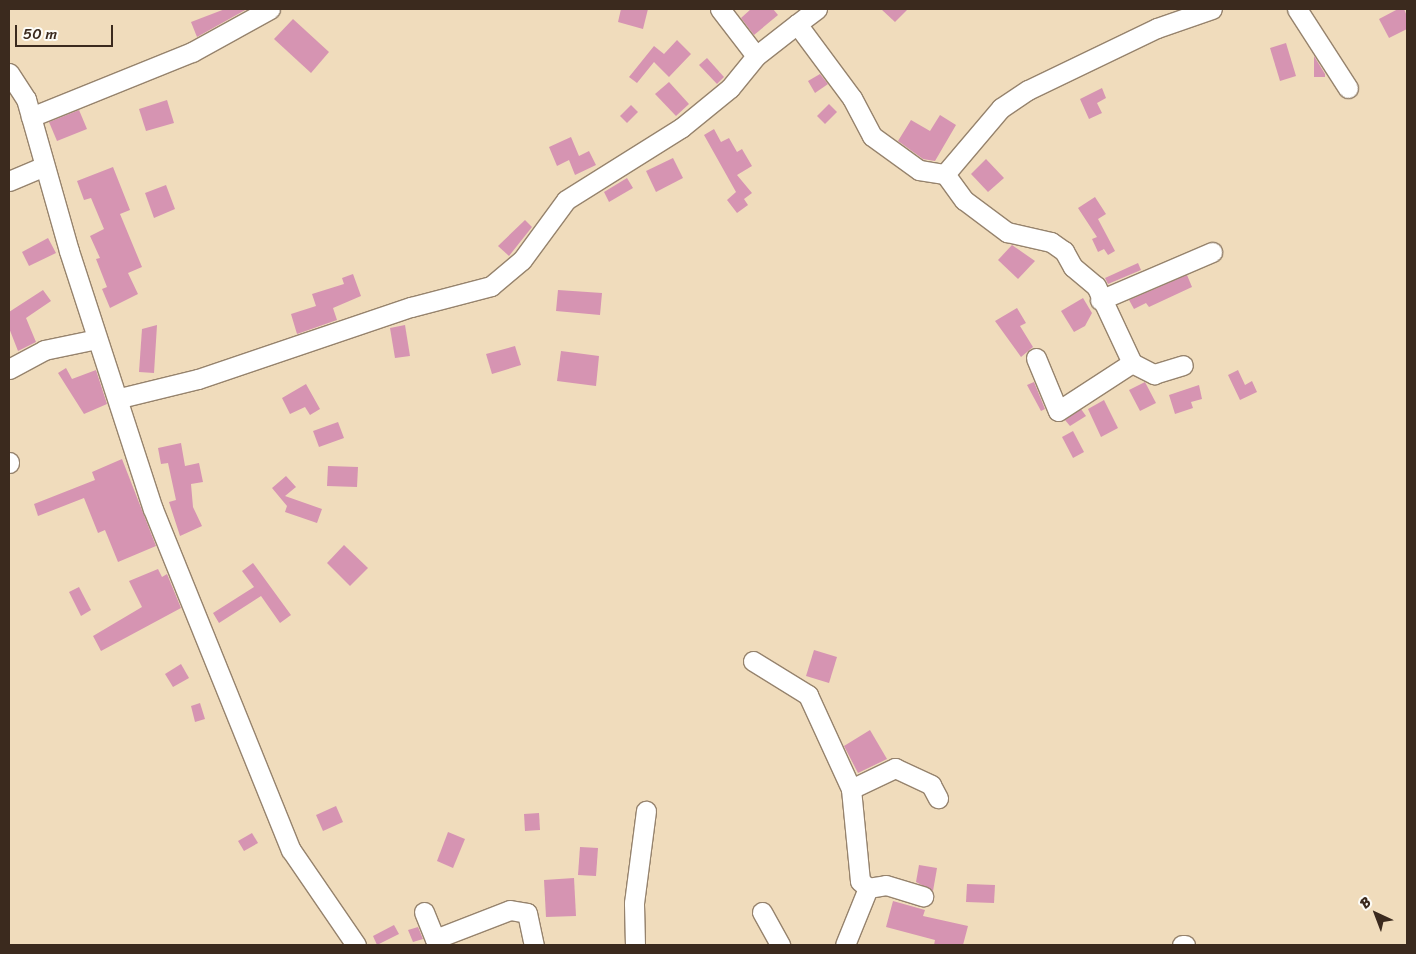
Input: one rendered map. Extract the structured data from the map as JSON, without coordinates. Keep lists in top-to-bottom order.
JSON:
{
  "scale_bar": "50 m",
  "north": "top left"
}
